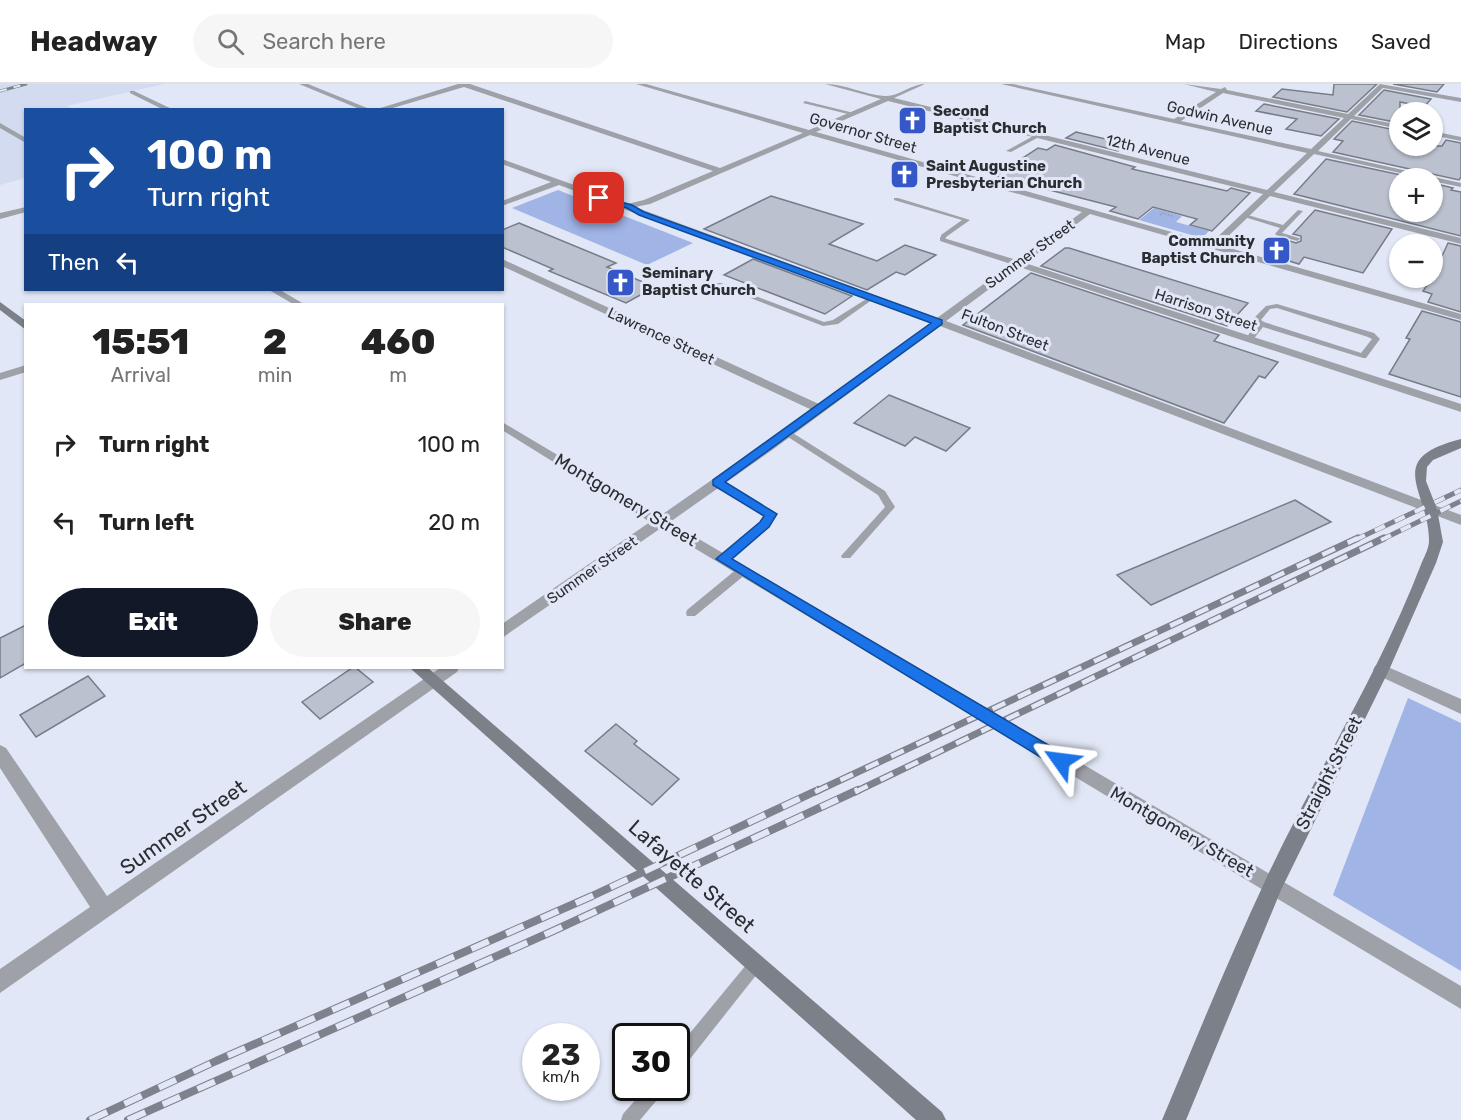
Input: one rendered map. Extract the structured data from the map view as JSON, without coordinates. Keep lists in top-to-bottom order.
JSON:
{
  "streets": {
    "main road": ["Straight Street", "Lafayette Street"],
    "street": [
      "Godwin Avenue",
      "Governor Street",
      "12th Avenue",
      "Summer Street",
      "Harrison Street",
      "Fulton Street",
      "Lawrence Street",
      "Montgomery Street"
    ]
  },
  "crossings": [
    ["Governor Street", "Summer Street"],
    ["Summer Street", "Harrison Street"],
    ["Summer Street", "Fulton Street"],
    ["Summer Street", "Lawrence Street"],
    ["Summer Street", "Montgomery Street"],
    ["Summer Street", "Lafayette Street"],
    ["Fulton Street", "Straight Street"],
    ["Montgomery Street", "Straight Street"]
  ],
  "places": {
    "church": [
      "Second Baptist Church",
      "Saint Augustine Presbyterian Church",
      "Community Baptist Church",
      "Seminary Baptist Church"
    ]
  },
  "page": {
    "header": "Headway",
    "search": "Search here",
    "nav": ["Map", "Directions", "Saved"],
    "map_buttons": ["+", "−"],
    "turn": ["100 m", "Turn right"],
    "then": "Then",
    "eta": [
      "15:51",
      "Arrival",
      "2",
      "min",
      "460",
      "m"
    ],
    "list": [
      {
        "name": "Turn right",
        "value": "100 m"
      },
      {
        "name": "Turn left",
        "value": "20 m"
      }
    ],
    "buttons": ["Exit", "Share"],
    "speed": "23 km/h",
    "limit": "30"
  }
}
